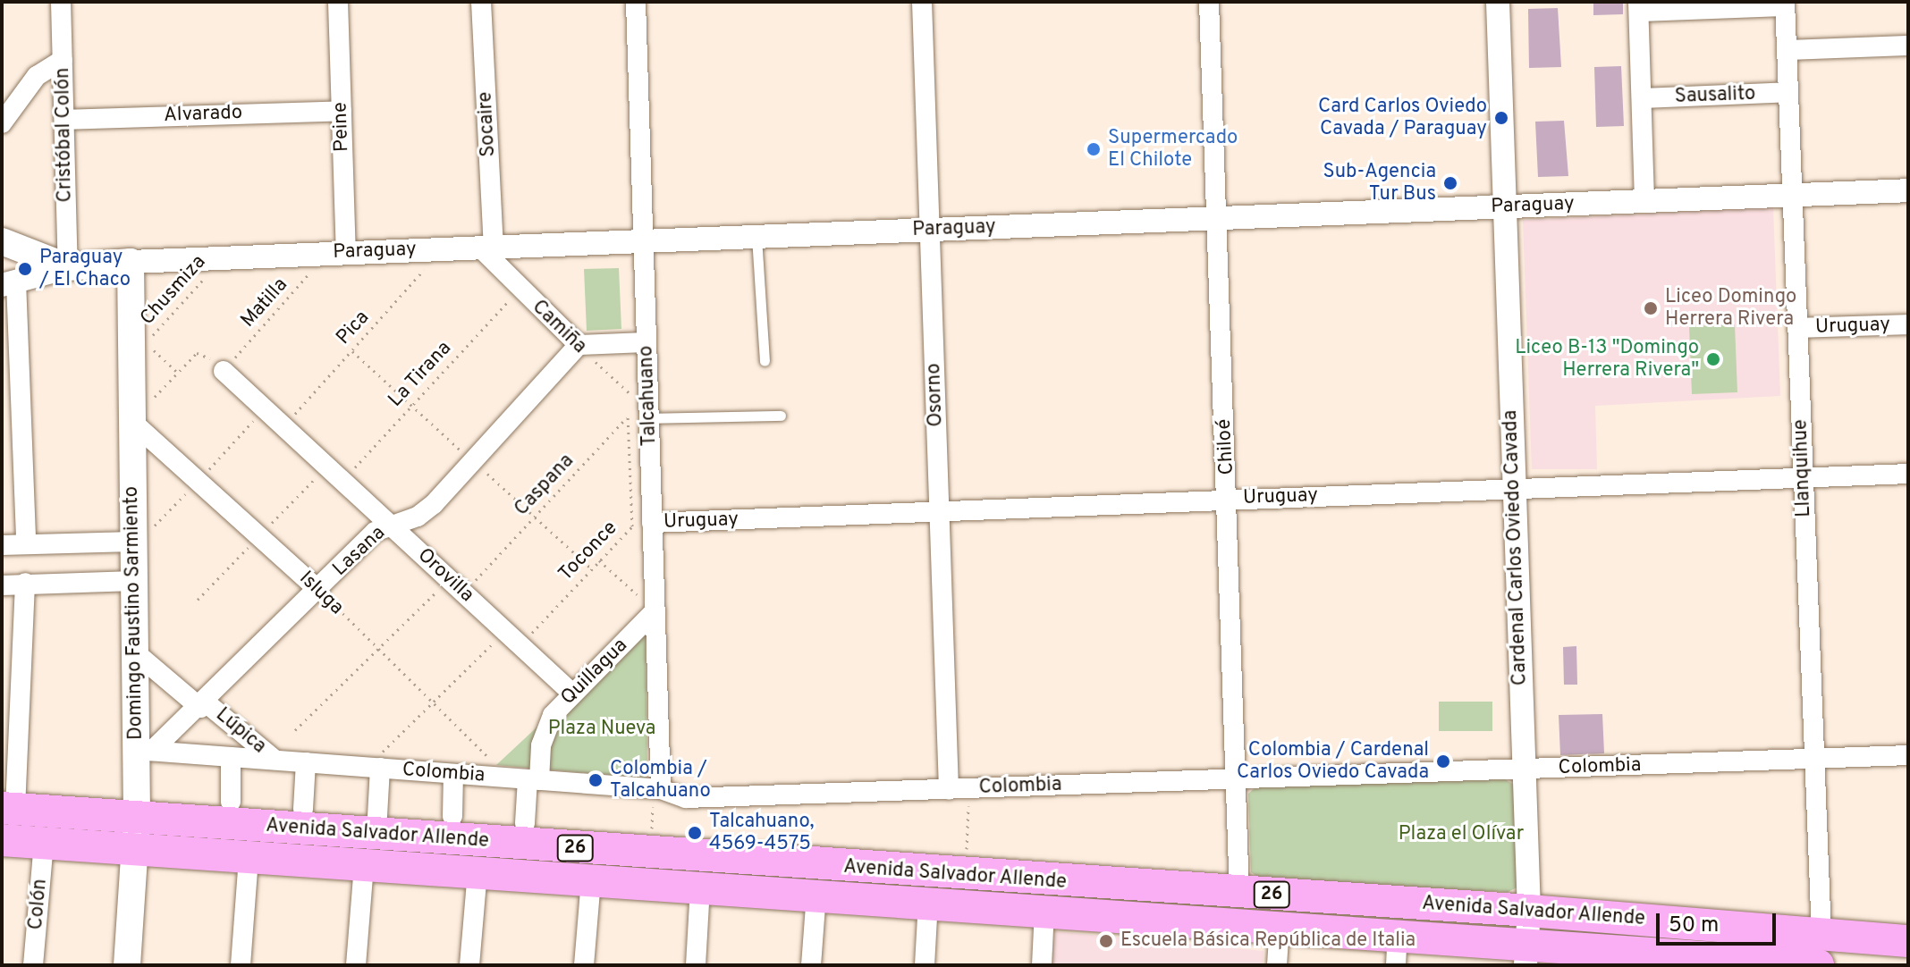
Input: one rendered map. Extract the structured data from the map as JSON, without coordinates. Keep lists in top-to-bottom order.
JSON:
{
  "streets": {
    "highway": ["Avenida Salvador Allende", "26"],
    "main road": ["Paraguay", "Domingo Faustino Sarmiento"],
    "street": [
      "Sausalito",
      "Alvarado",
      "Socaire",
      "Peine",
      "Cristóbal Colón",
      "Uruguay",
      "Camiña",
      "Osorno",
      "Talcahuano",
      "Chiloé",
      "Llanquihue",
      "Cardenal Carlos Oviedo Cavada",
      "Lasana",
      "Orovilla",
      "Isluga",
      "Quillagua",
      "Lúpica",
      "Colombia",
      "Colón"
    ],
    "path": [
      "Chusmiza",
      "Matilla",
      "Pica",
      "La Tirana",
      "Caspana",
      "Toconce"
    ]
  },
  "crossings": [
    ["Sausalito", "Llanquihue"],
    ["Alvarado", "Peine"],
    ["Alvarado", "Cristóbal Colón"],
    ["Socaire", "Paraguay"],
    ["Socaire", "Camiña"],
    ["Peine", "Paraguay"],
    ["Peine", "Matilla"],
    ["Cristóbal Colón", "Paraguay"],
    ["Paraguay", "Chusmiza"],
    ["Paraguay", "Matilla"],
    ["Paraguay", "Camiña"],
    ["Paraguay", "Pica"],
    ["Paraguay", "Osorno"],
    ["Paraguay", "Talcahuano"],
    ["Paraguay", "Chiloé"],
    ["Paraguay", "Llanquihue"],
    ["Paraguay", "Cardenal Carlos Oviedo Cavada"],
    ["Paraguay", "Domingo Faustino Sarmiento"],
    ["Matilla", "Orovilla"],
    ["Uruguay", "Osorno"],
    ["Uruguay", "Talcahuano"],
    ["Uruguay", "Chiloé"],
    ["Uruguay", "Llanquihue"],
    ["Uruguay", "Cardenal Carlos Oviedo Cavada"],
    ["Camiña", "La Tirana"],
    ["Camiña", "Talcahuano"],
    ["Camiña", "Caspana"],
    ["Camiña", "Lasana"],
    ["Pica", "Orovilla"],
    ["La Tirana", "Orovilla"],
    ["Osorno", "Colombia"],
    ["Talcahuano", "Caspana"],
    ["Talcahuano", "Quillagua"],
    ["Talcahuano", "Colombia"],
    ["Chiloé", "Colombia"],
    ["Chiloé", "Avenida Salvador Allende"],
    ["Llanquihue", "Colombia"],
    ["Llanquihue", "Avenida Salvador Allende"],
    ["Caspana", "Toconce"],
    ["Caspana", "Orovilla"],
    ["Caspana", "Isluga"],
    ["Cardenal Carlos Oviedo Cavada", "Colombia"],
    ["Cardenal Carlos Oviedo Cavada", "Avenida Salvador Allende"],
    ["Lasana", "Orovilla"],
    ["Lasana", "Isluga"],
    ["Lasana", "Domingo Faustino Sarmiento"],
    ["Lasana", "Lúpica"],
    ["Lasana", "Colombia"],
    ["Toconce", "Orovilla"],
    ["Orovilla", "Quillagua"],
    ["Isluga", "Domingo Faustino Sarmiento"],
    ["Isluga", "Colombia"],
    ["Domingo Faustino Sarmiento", "Lúpica"],
    ["Domingo Faustino Sarmiento", "Colombia"],
    ["Domingo Faustino Sarmiento", "Avenida Salvador Allende"],
    ["Quillagua", "Colombia"],
    ["Lúpica", "Colombia"],
    ["Avenida Salvador Allende", "Colón"]
  ],
  "parks": ["Plaza Nueva", "Plaza el Olívar"],
  "places": [
    "Card Carlos Oviedo Cavada / Paraguay",
    "Supermercado El Chilote",
    "Sub-Agencia Tur Bus",
    "Paraguay / El Chaco",
    "Liceo Domingo Herrera Rivera",
    "Liceo B-13 \"Domingo Herrera Rivera\"",
    "Colombia / Cardenal Carlos Oviedo Cavada",
    "Colombia / Talcahuano",
    "Talcahuano, 4569-4575",
    "Escuela Básica República de Italia"
  ],
  "scale_bar": "50 m"
}
